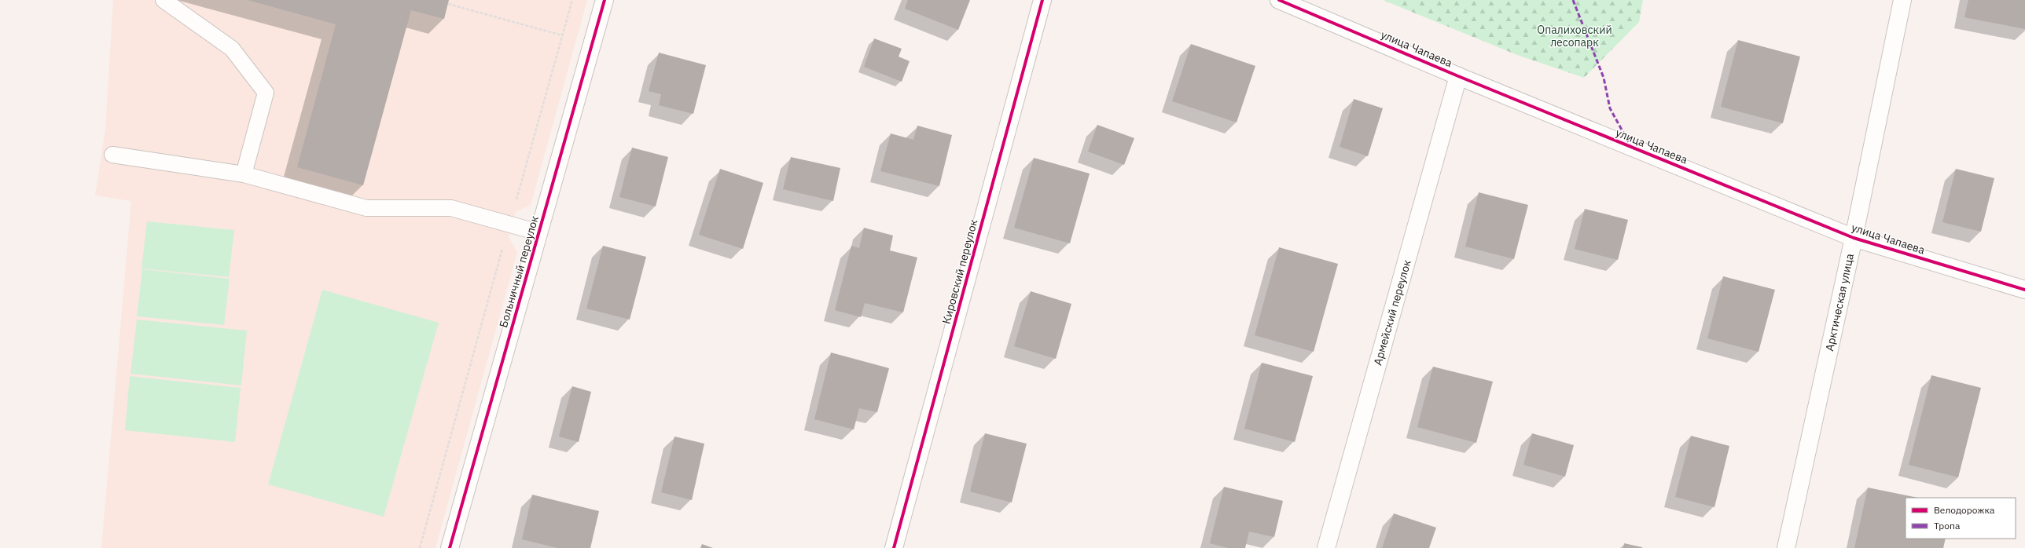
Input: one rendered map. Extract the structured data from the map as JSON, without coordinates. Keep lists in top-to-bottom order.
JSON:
{
  "streets": {
    "street": [
      "улица Чапаева",
      "Больничный переулок",
      "Кировский переулок",
      "Арктическая улица",
      "Армейский переулок"
    ]
  },
  "crossings": [
    ["улица Чапаева", "Арктическая улица"],
    ["улица Чапаева", "Армейский переулок"]
  ],
  "parks": ["Опалиховский лесопарк"],
  "legend": ["Велодорожка", "Тропа"]
}
